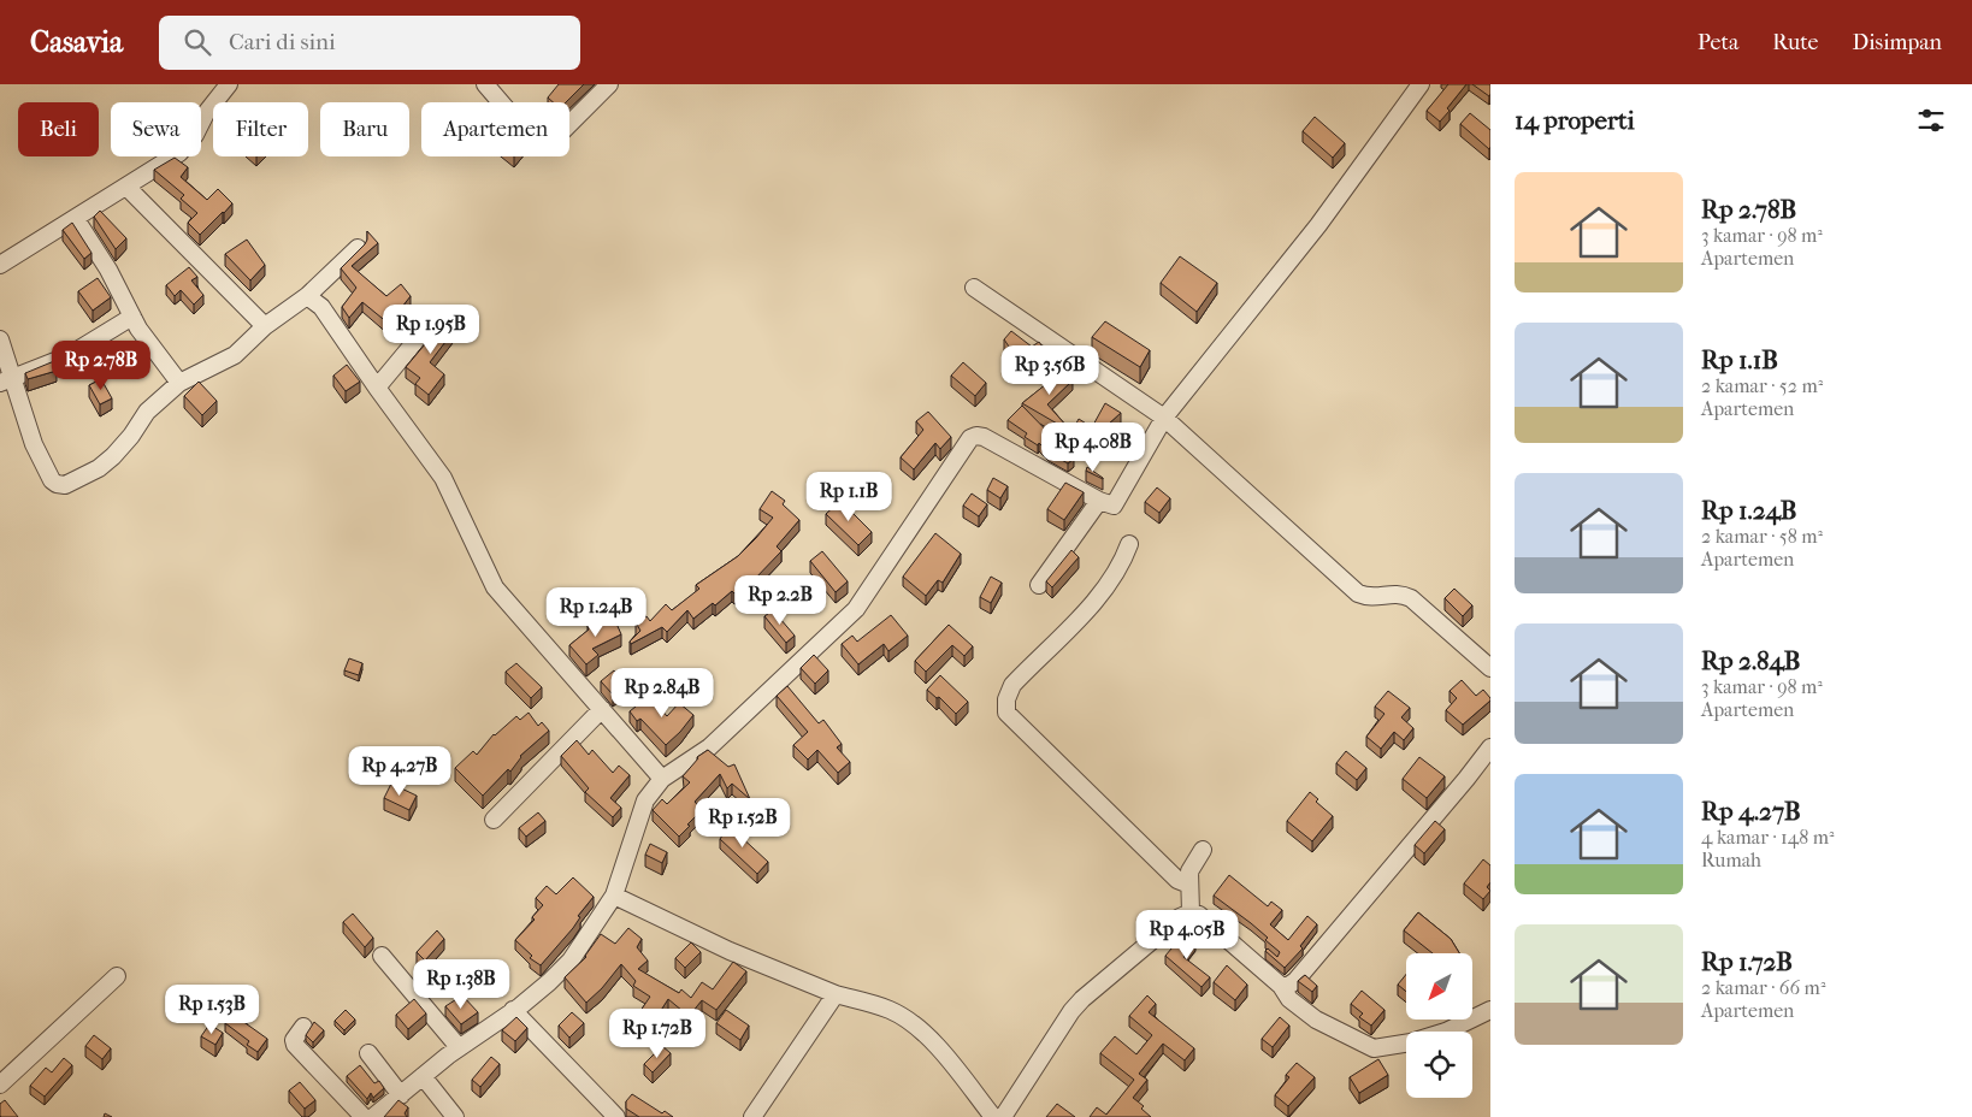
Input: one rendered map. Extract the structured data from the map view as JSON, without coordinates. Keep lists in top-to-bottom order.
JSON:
{
  "north": "bottom left",
  "page": {
    "header": "Casavia",
    "search": "Cari di sini",
    "nav": ["Peta", "Rute", "Disimpan"],
    "heading": "14 properti",
    "chip": [
      "Beli",
      "Sewa",
      "Filter",
      "Baru",
      "Apartemen"
    ],
    "list": [
      {
        "name": "Rp 2.78B",
        "note": "3 kamar · 98 m² · Apartemen"
      },
      {
        "name": "Rp 1.1B",
        "note": "2 kamar · 52 m² · Apartemen"
      },
      {
        "name": "Rp 1.24B",
        "note": "2 kamar · 58 m² · Apartemen"
      },
      {
        "name": "Rp 2.84B",
        "note": "3 kamar · 98 m² · Apartemen"
      },
      {
        "name": "Rp 4.27B",
        "note": "4 kamar · 148 m² · Rumah"
      },
      {
        "name": "Rp 1.72B",
        "note": "2 kamar · 66 m² · Apartemen"
      }
    ],
    "price": [
      "Rp 1.95B",
      "Rp 2.78B",
      "Rp 3.56B",
      "Rp 4.08B",
      "Rp 1.1B",
      "Rp 2.2B",
      "Rp 1.24B",
      "Rp 2.84B",
      "Rp 4.27B",
      "Rp 1.52B",
      "Rp 4.05B",
      "Rp 1.38B",
      "Rp 1.53B",
      "Rp 1.72B"
    ]
  }
}
